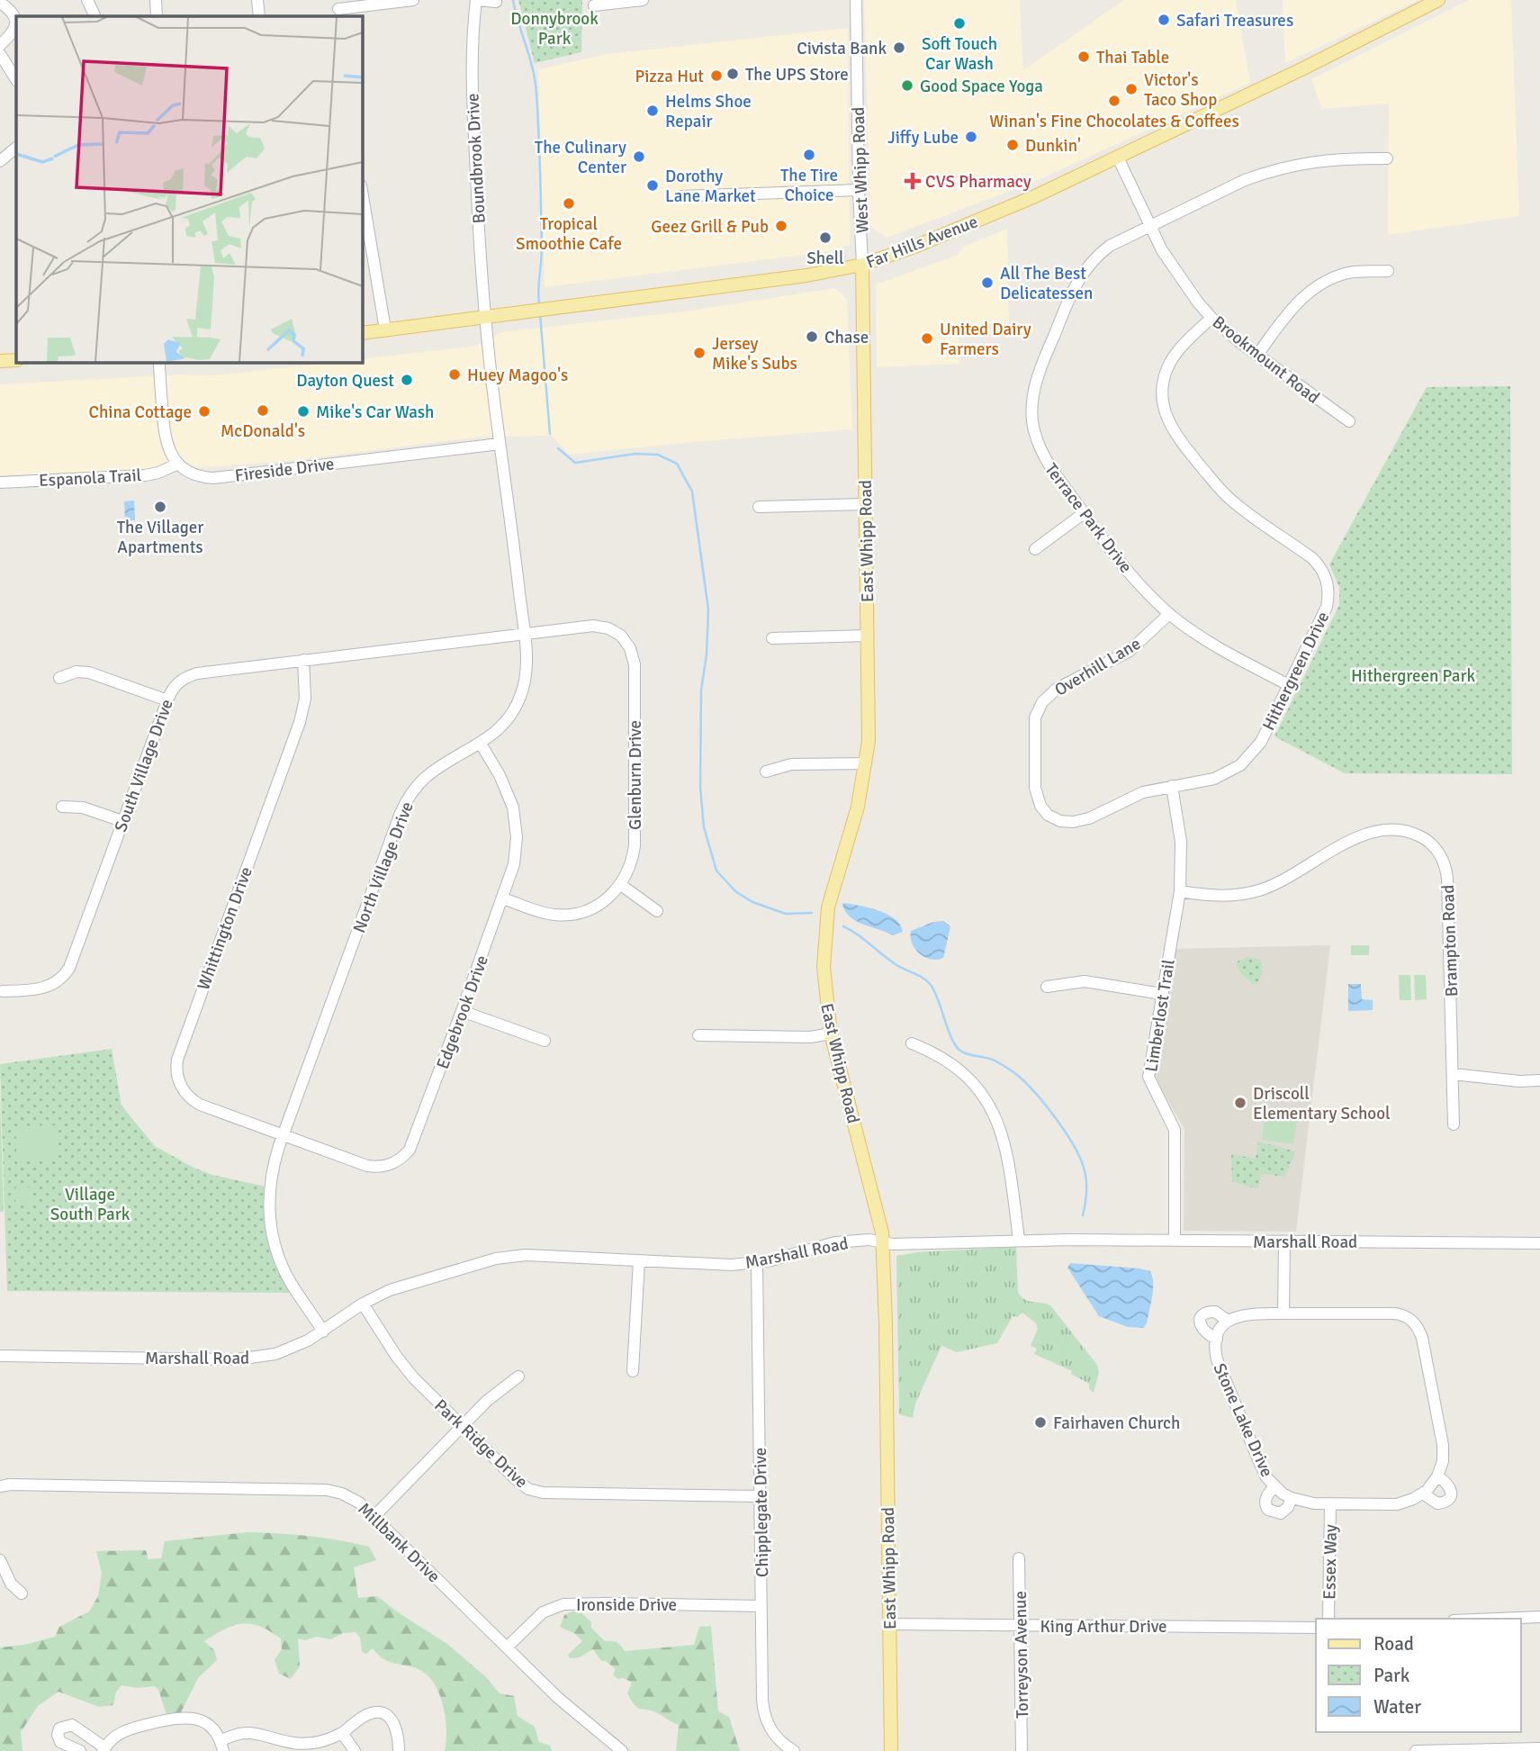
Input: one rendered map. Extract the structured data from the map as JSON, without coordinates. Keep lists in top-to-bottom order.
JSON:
{
  "streets": {
    "main road": ["Far Hills Avenue", "East Whipp Road"],
    "street": [
      "Boundbrook Drive",
      "West Whipp Road",
      "Brookmount Road",
      "Fireside Drive",
      "Espanola Trail",
      "Terrace Park Drive",
      "Overhill Lane",
      "Hithergreen Drive",
      "South Village Drive",
      "Glenburn Drive",
      "North Village Drive",
      "Whittington Drive",
      "Brampton Road",
      "Edgebrook Drive",
      "Limberlost Trail",
      "Marshall Road",
      "Stone Lake Drive",
      "Park Ridge Drive",
      "Chipplegate Drive",
      "Millbank Drive",
      "Essex Way",
      "Ironside Drive",
      "King Arthur Drive",
      "Torreyson Avenue"
    ]
  },
  "crossings": [
    ["Boundbrook Drive", "Far Hills Avenue"],
    ["Boundbrook Drive", "North Village Drive"],
    ["West Whipp Road", "Far Hills Avenue"],
    ["West Whipp Road", "East Whipp Road"],
    ["Far Hills Avenue", "Brookmount Road"],
    ["Far Hills Avenue", "East Whipp Road"],
    ["Far Hills Avenue", "North Village Drive"],
    ["Brookmount Road", "Terrace Park Drive"],
    ["Brookmount Road", "Hithergreen Drive"],
    ["Fireside Drive", "Espanola Trail"],
    ["Fireside Drive", "North Village Drive"],
    ["Terrace Park Drive", "Overhill Lane"],
    ["Terrace Park Drive", "Hithergreen Drive"],
    ["East Whipp Road", "Marshall Road"],
    ["East Whipp Road", "King Arthur Drive"],
    ["Overhill Lane", "Hithergreen Drive"],
    ["Overhill Lane", "Limberlost Trail"],
    ["Hithergreen Drive", "Limberlost Trail"],
    ["South Village Drive", "Glenburn Drive"],
    ["South Village Drive", "North Village Drive"],
    ["South Village Drive", "Whittington Drive"],
    ["Glenburn Drive", "North Village Drive"],
    ["Glenburn Drive", "Edgebrook Drive"],
    ["North Village Drive", "Whittington Drive"],
    ["North Village Drive", "Edgebrook Drive"],
    ["North Village Drive", "Marshall Road"],
    ["Whittington Drive", "Edgebrook Drive"],
    ["Brampton Road", "Limberlost Trail"],
    ["Limberlost Trail", "Marshall Road"],
    ["Marshall Road", "Park Ridge Drive"],
    ["Marshall Road", "Chipplegate Drive"],
    ["Stone Lake Drive", "Essex Way"],
    ["Park Ridge Drive", "Chipplegate Drive"],
    ["Chipplegate Drive", "Ironside Drive"],
    ["Millbank Drive", "Ironside Drive"],
    ["King Arthur Drive", "Torreyson Avenue"]
  ],
  "parks": ["Donnybrook Park", "Hithergreen Park", "Village South Park"],
  "places": {
    "other": [
      "Safari Treasures",
      "Soft Touch Car Wash",
      "Civista Bank",
      "Thai Table",
      "The UPS Store",
      "Pizza Hut",
      "Good Space Yoga",
      "Victor's Taco Shop",
      "Winan's Fine Chocolates & Coffees",
      "Helms Shoe Repair",
      "Jiffy Lube",
      "Dunkin'",
      "The Tire Choice",
      "The Culinary Center",
      "Dorothy Lane Market",
      "Tropical Smoothie Cafe",
      "Geez Grill & Pub",
      "Shell",
      "All The Best Delicatessen",
      "Chase",
      "United Dairy Farmers",
      "Jersey Mike's Subs",
      "Huey Magoo's",
      "Dayton Quest",
      "McDonald's",
      "China Cottage",
      "Mike's Car Wash",
      "The Villager Apartments",
      "Driscoll Elementary School",
      "Fairhaven Church"
    ],
    "health": ["CVS Pharmacy"]
  },
  "legend": ["Road", "Park", "Water"]
}
